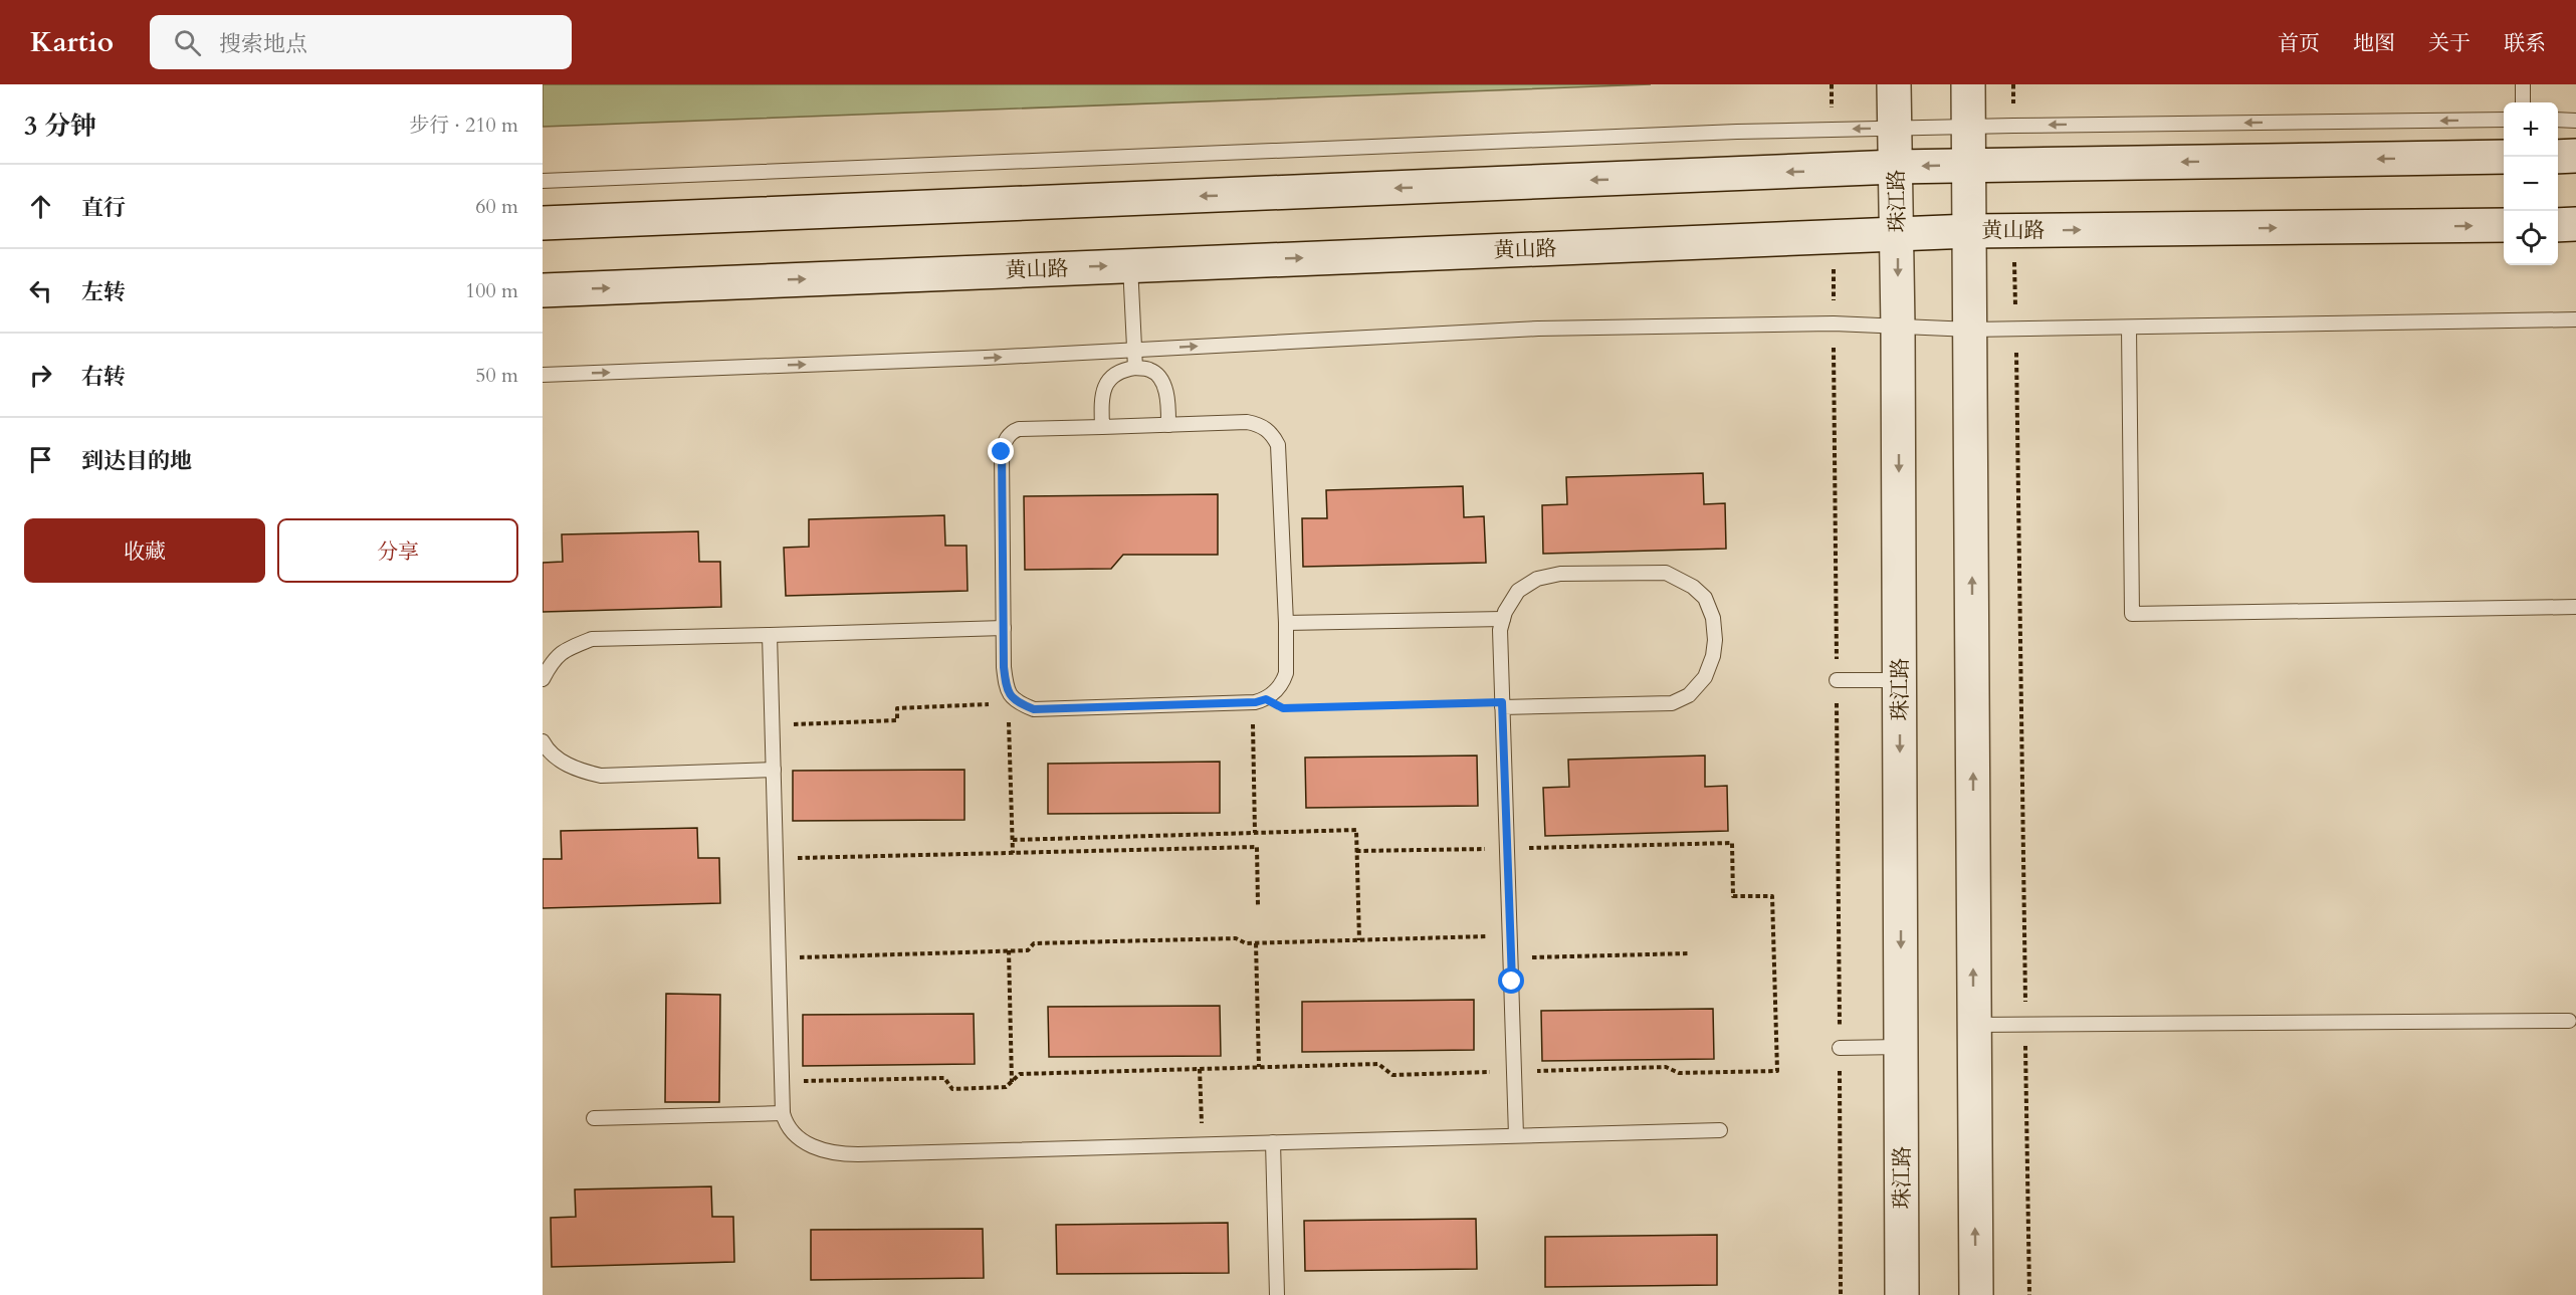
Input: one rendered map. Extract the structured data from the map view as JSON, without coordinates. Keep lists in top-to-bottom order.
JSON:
{
  "streets": {
    "main road": ["珠江路", "黄山路"]
  },
  "crossings": [
    ["珠江路", "黄山路"]
  ],
  "page": {
    "header": "Kartio",
    "search": "搜索地点",
    "nav": [
      "首页",
      "地图",
      "关于",
      "联系"
    ],
    "heading": ["3 分钟", "步行 · 210 m"],
    "map_buttons": ["+", "−"],
    "list": [
      ["直行", "60 m"],
      ["左转", "100 m"],
      ["右转", "50 m"],
      "到达目的地"
    ],
    "buttons": ["收藏", "分享"]
  }
}
